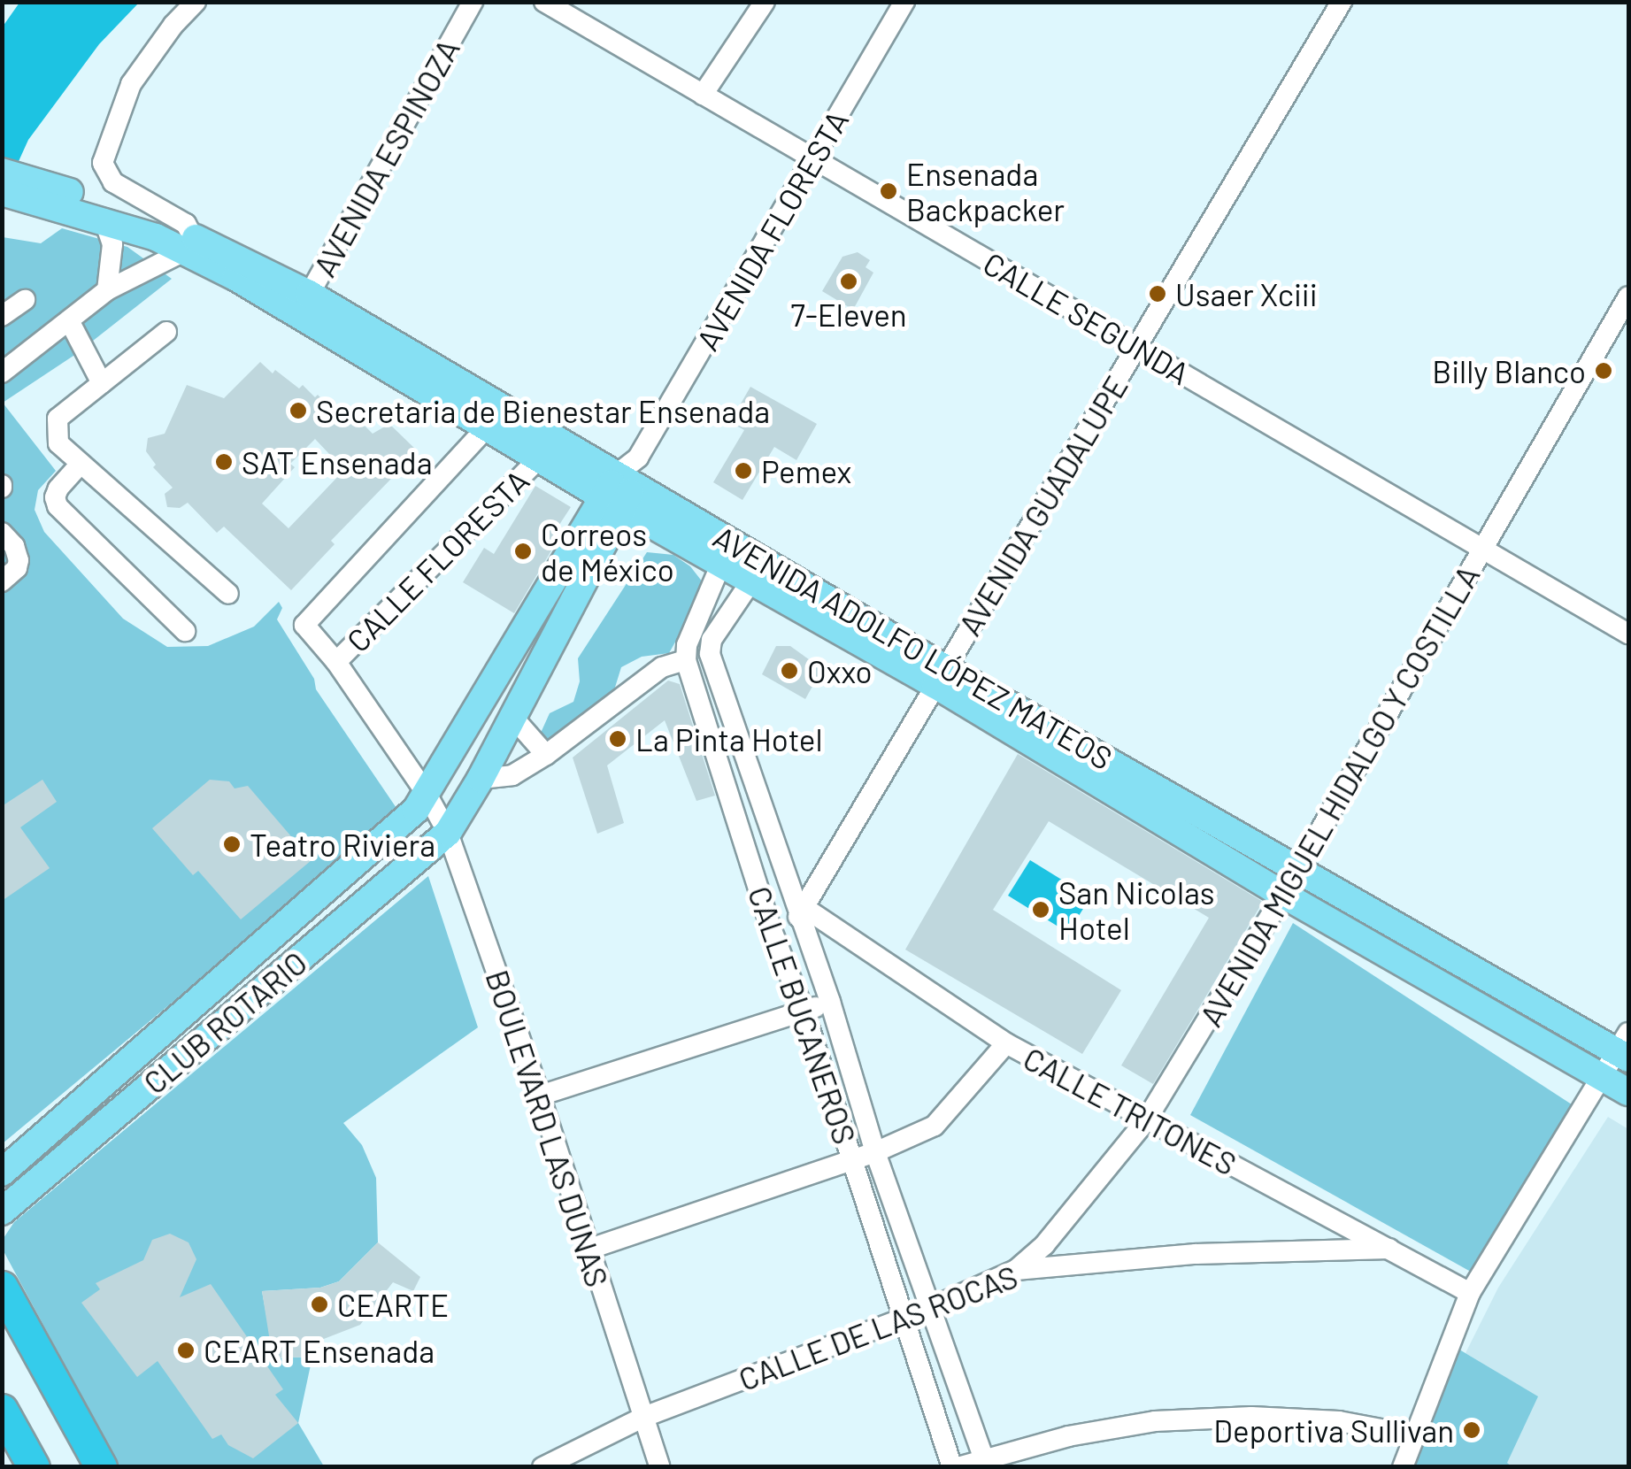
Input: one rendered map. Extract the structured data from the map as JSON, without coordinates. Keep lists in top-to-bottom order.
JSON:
{
  "streets": {
    "main road": ["AVENIDA FLORESTA", "AVENIDA ADOLFO LÓPEZ MATEOS", "CLUB ROTARIO"],
    "street": [
      "AVENIDA ESPINOZA",
      "CALLE SEGUNDA",
      "AVENIDA GUADALUPE",
      "CALLE FLORESTA",
      "AVENIDA MIGUEL HIDALGO Y COSTILLA",
      "CALLE BUCANEROS",
      "CALLE TRITONES",
      "BOULEVARD LAS DUNAS",
      "CALLE DE LAS ROCAS"
    ]
  },
  "crossings": [
    ["AVENIDA ESPINOZA", "AVENIDA ADOLFO LÓPEZ MATEOS"],
    ["AVENIDA FLORESTA", "CALLE SEGUNDA"],
    ["AVENIDA FLORESTA", "CALLE FLORESTA"],
    ["AVENIDA FLORESTA", "AVENIDA ADOLFO LÓPEZ MATEOS"],
    ["AVENIDA FLORESTA", "CLUB ROTARIO"],
    ["AVENIDA FLORESTA", "BOULEVARD LAS DUNAS"],
    ["CALLE SEGUNDA", "AVENIDA GUADALUPE"],
    ["CALLE SEGUNDA", "AVENIDA MIGUEL HIDALGO Y COSTILLA"],
    ["AVENIDA GUADALUPE", "AVENIDA ADOLFO LÓPEZ MATEOS"],
    ["AVENIDA GUADALUPE", "CALLE BUCANEROS"],
    ["AVENIDA GUADALUPE", "CALLE TRITONES"],
    ["CALLE FLORESTA", "AVENIDA ADOLFO LÓPEZ MATEOS"],
    ["CALLE FLORESTA", "CLUB ROTARIO"],
    ["CALLE FLORESTA", "BOULEVARD LAS DUNAS"],
    ["AVENIDA ADOLFO LÓPEZ MATEOS", "AVENIDA MIGUEL HIDALGO Y COSTILLA"],
    ["AVENIDA ADOLFO LÓPEZ MATEOS", "CALLE BUCANEROS"],
    ["AVENIDA MIGUEL HIDALGO Y COSTILLA", "CALLE TRITONES"],
    ["AVENIDA MIGUEL HIDALGO Y COSTILLA", "CALLE DE LAS ROCAS"],
    ["CALLE BUCANEROS", "CALLE TRITONES"],
    ["CALLE BUCANEROS", "CALLE DE LAS ROCAS"],
    ["CLUB ROTARIO", "BOULEVARD LAS DUNAS"],
    ["CALLE TRITONES", "CALLE DE LAS ROCAS"],
    ["BOULEVARD LAS DUNAS", "CALLE DE LAS ROCAS"]
  ],
  "places": [
    "Ensenada Backpacker",
    "7-Eleven",
    "Usaer Xciii",
    "Billy Blanco",
    "Secretaria de Bienestar Ensenada",
    "SAT Ensenada",
    "Pemex",
    "Correos de México",
    "Oxxo",
    "La Pinta Hotel",
    "Teatro Riviera",
    "San Nicolas Hotel",
    "CEARTE",
    "CEART Ensenada",
    "Deportiva Sullivan"
  ]
}
